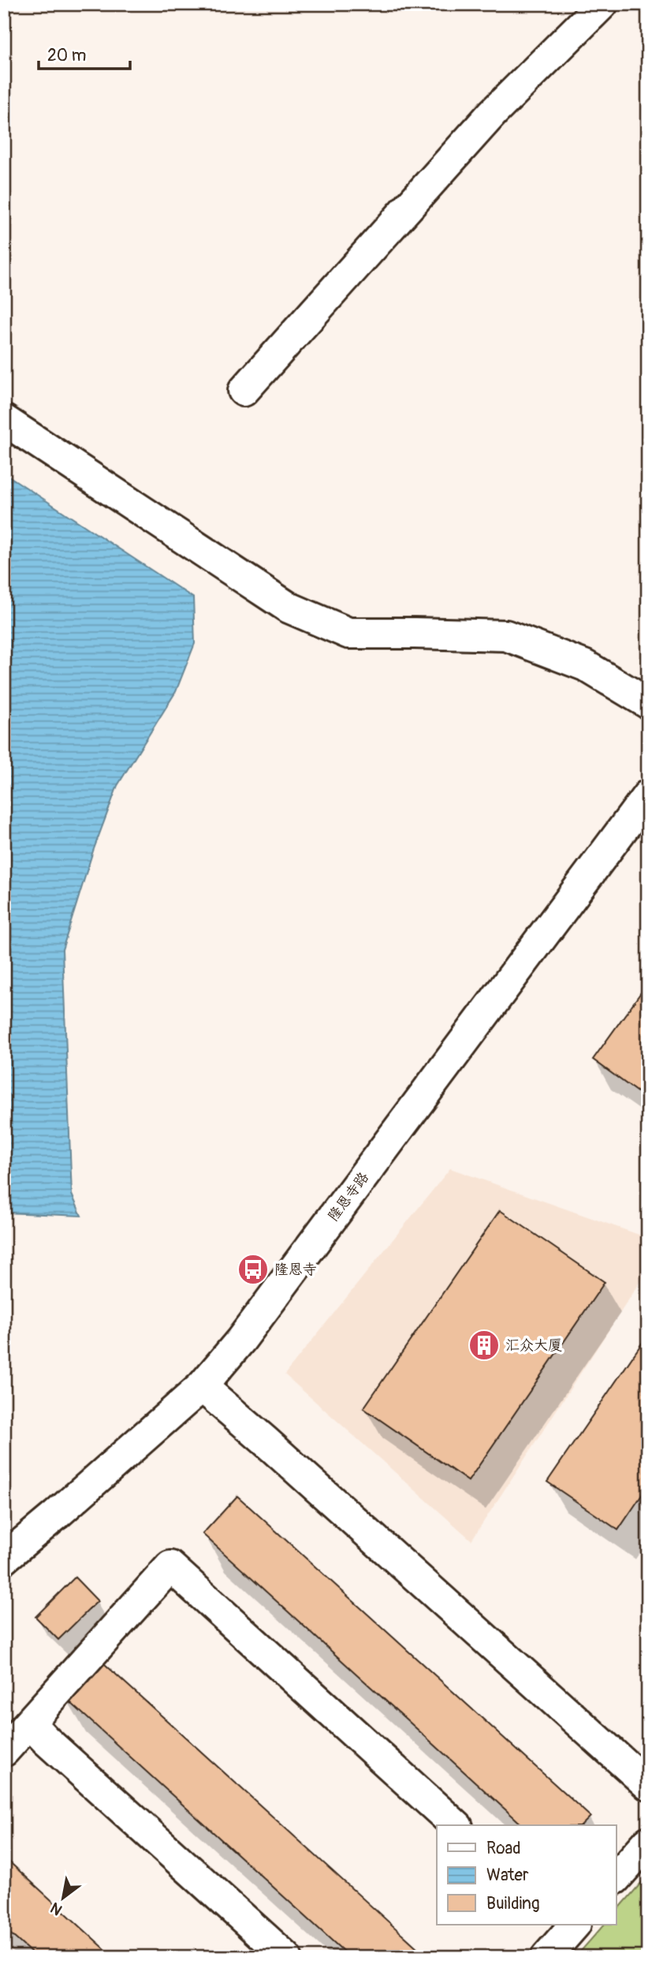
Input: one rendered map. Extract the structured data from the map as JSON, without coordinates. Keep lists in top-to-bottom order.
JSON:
{
  "streets": {
    "street": ["隆恩寺路"]
  },
  "places": {
    "bus stop": ["隆恩寺"],
    "building": ["汇众大厦"]
  },
  "legend": ["Road", "Water", "Building"],
  "scale_bar": "20 m",
  "north": "bottom left"
}
